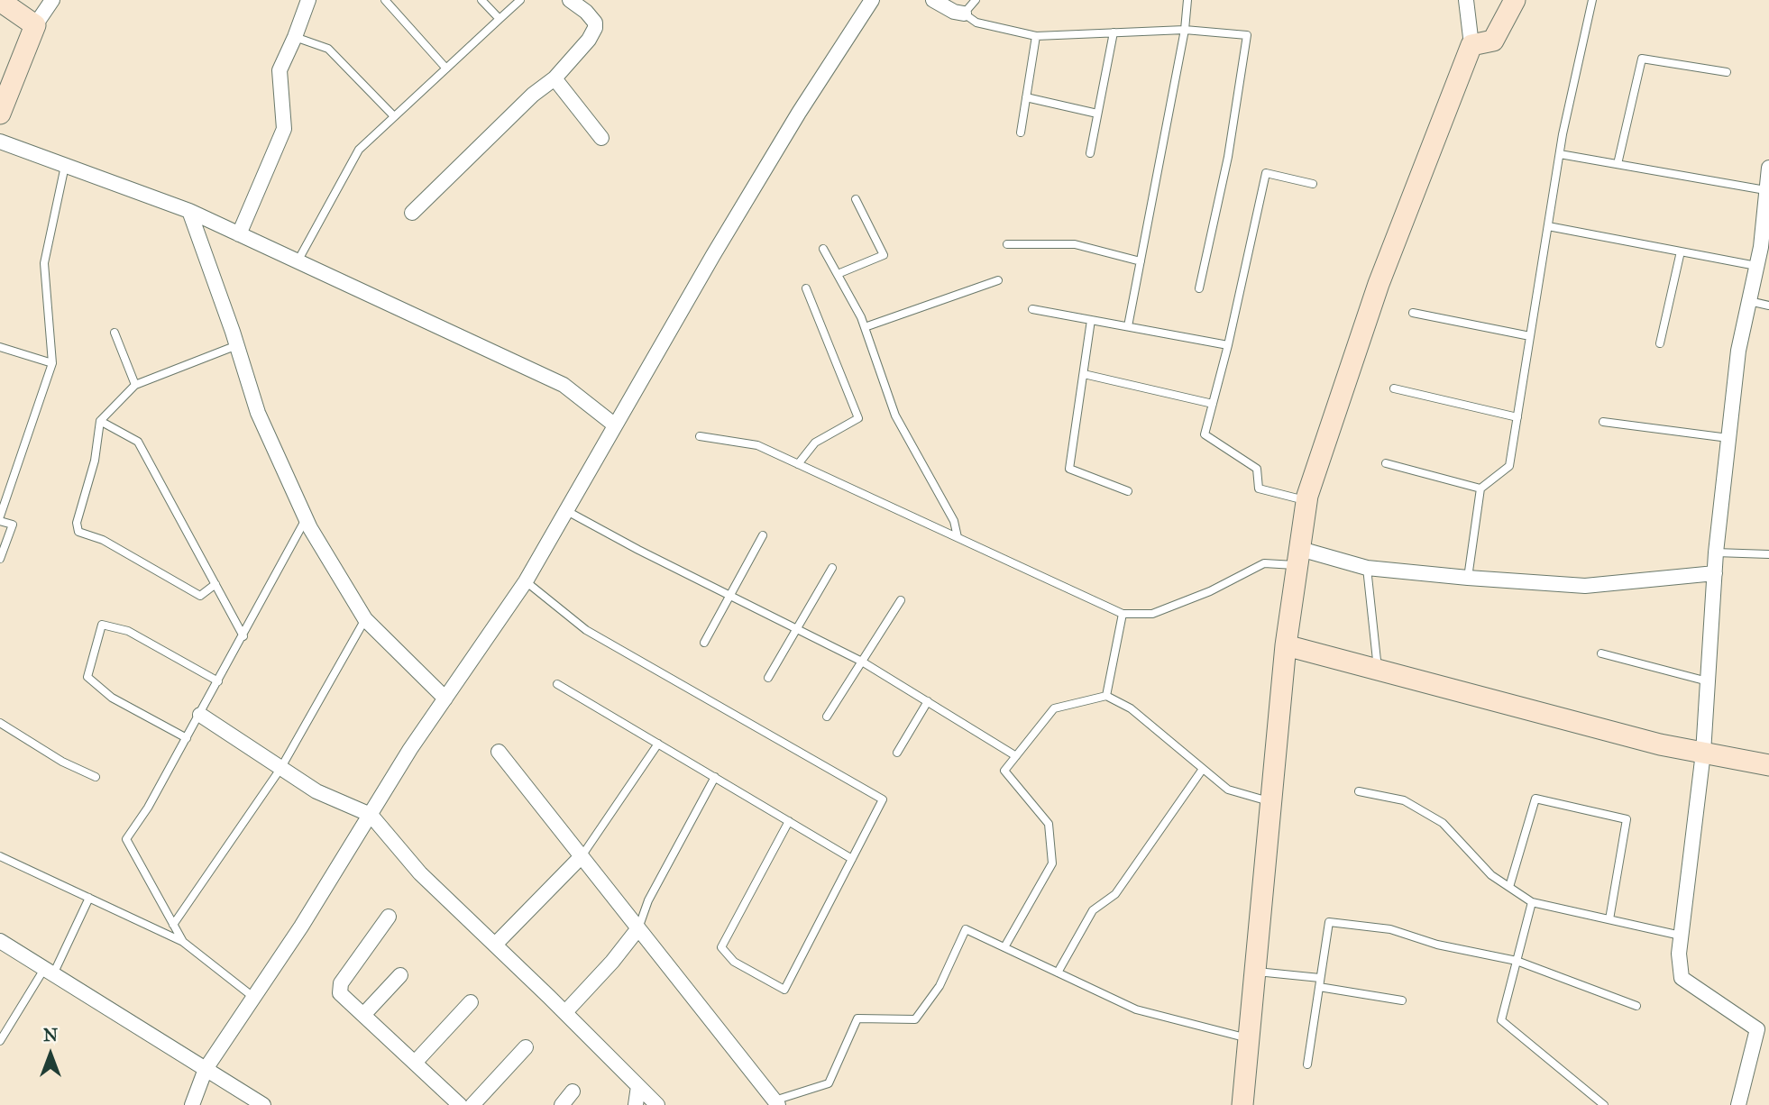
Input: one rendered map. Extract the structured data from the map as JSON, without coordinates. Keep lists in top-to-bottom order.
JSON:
{
  "north": "top"
}
